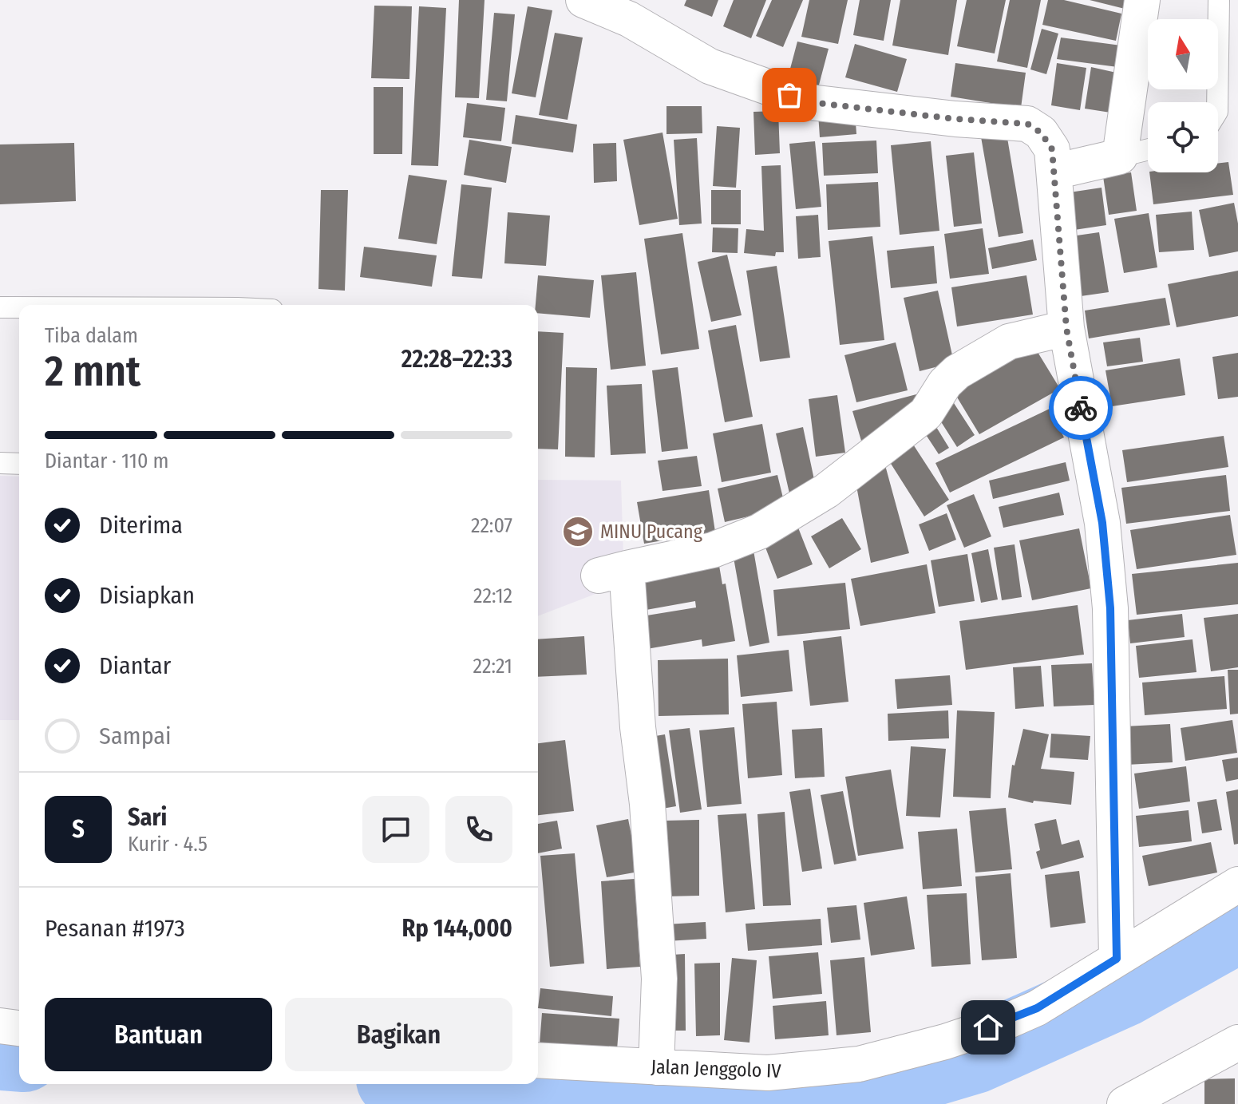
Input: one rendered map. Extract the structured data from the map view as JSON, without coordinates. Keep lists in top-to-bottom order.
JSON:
{
  "streets": {
    "street": ["Jalan Jenggolo IV"]
  },
  "places": {
    "school or university": ["MINU Pucang"]
  },
  "north": "top",
  "page": {
    "heading": ["2 mnt", "Tiba dalam", "22:28–22:33"],
    "panel": [
      "Sari",
      "Kurir · 4.5",
      "Pesanan #1973",
      "Rp 144,000"
    ],
    "bar": "Diantar · 110 m",
    "list": [
      ["Diterima", "22:07"],
      ["Disiapkan", "22:12"],
      ["Diantar", "22:21"],
      "Sampai"
    ],
    "round": "S",
    "buttons": ["Bantuan", "Bagikan"]
  }
}
